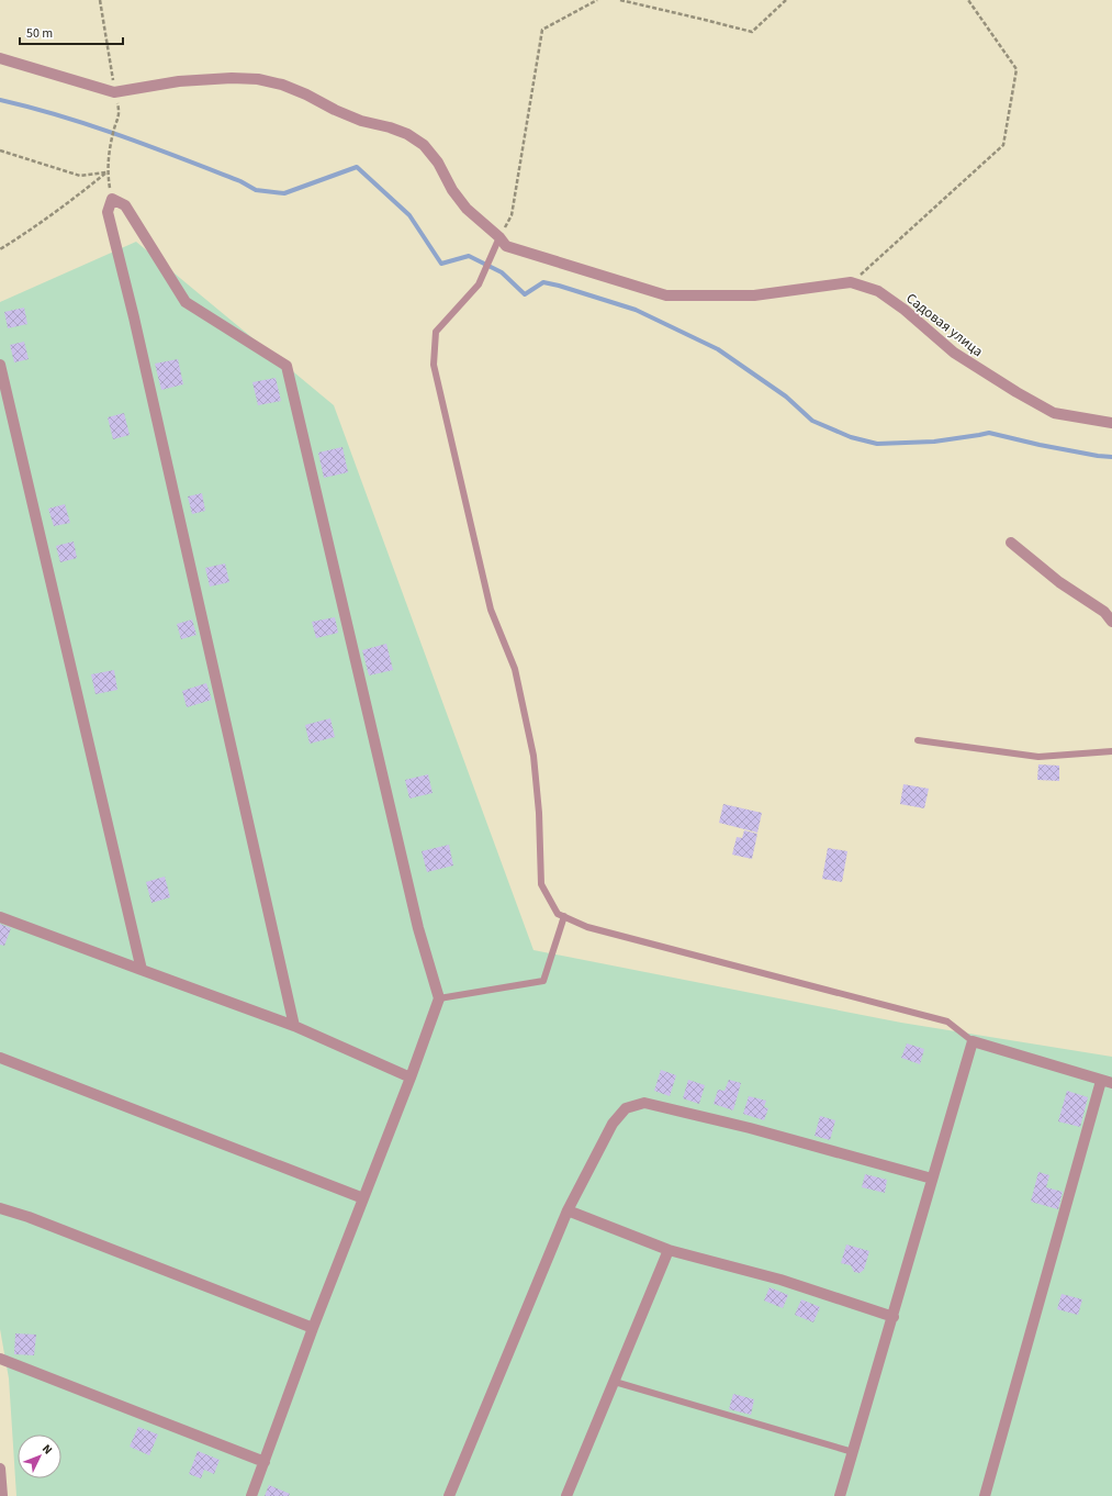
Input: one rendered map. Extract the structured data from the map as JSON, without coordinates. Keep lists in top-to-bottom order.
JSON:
{
  "streets": {
    "street": ["Садовая улица"]
  },
  "scale_bar": "50 m",
  "north": "top right"
}
